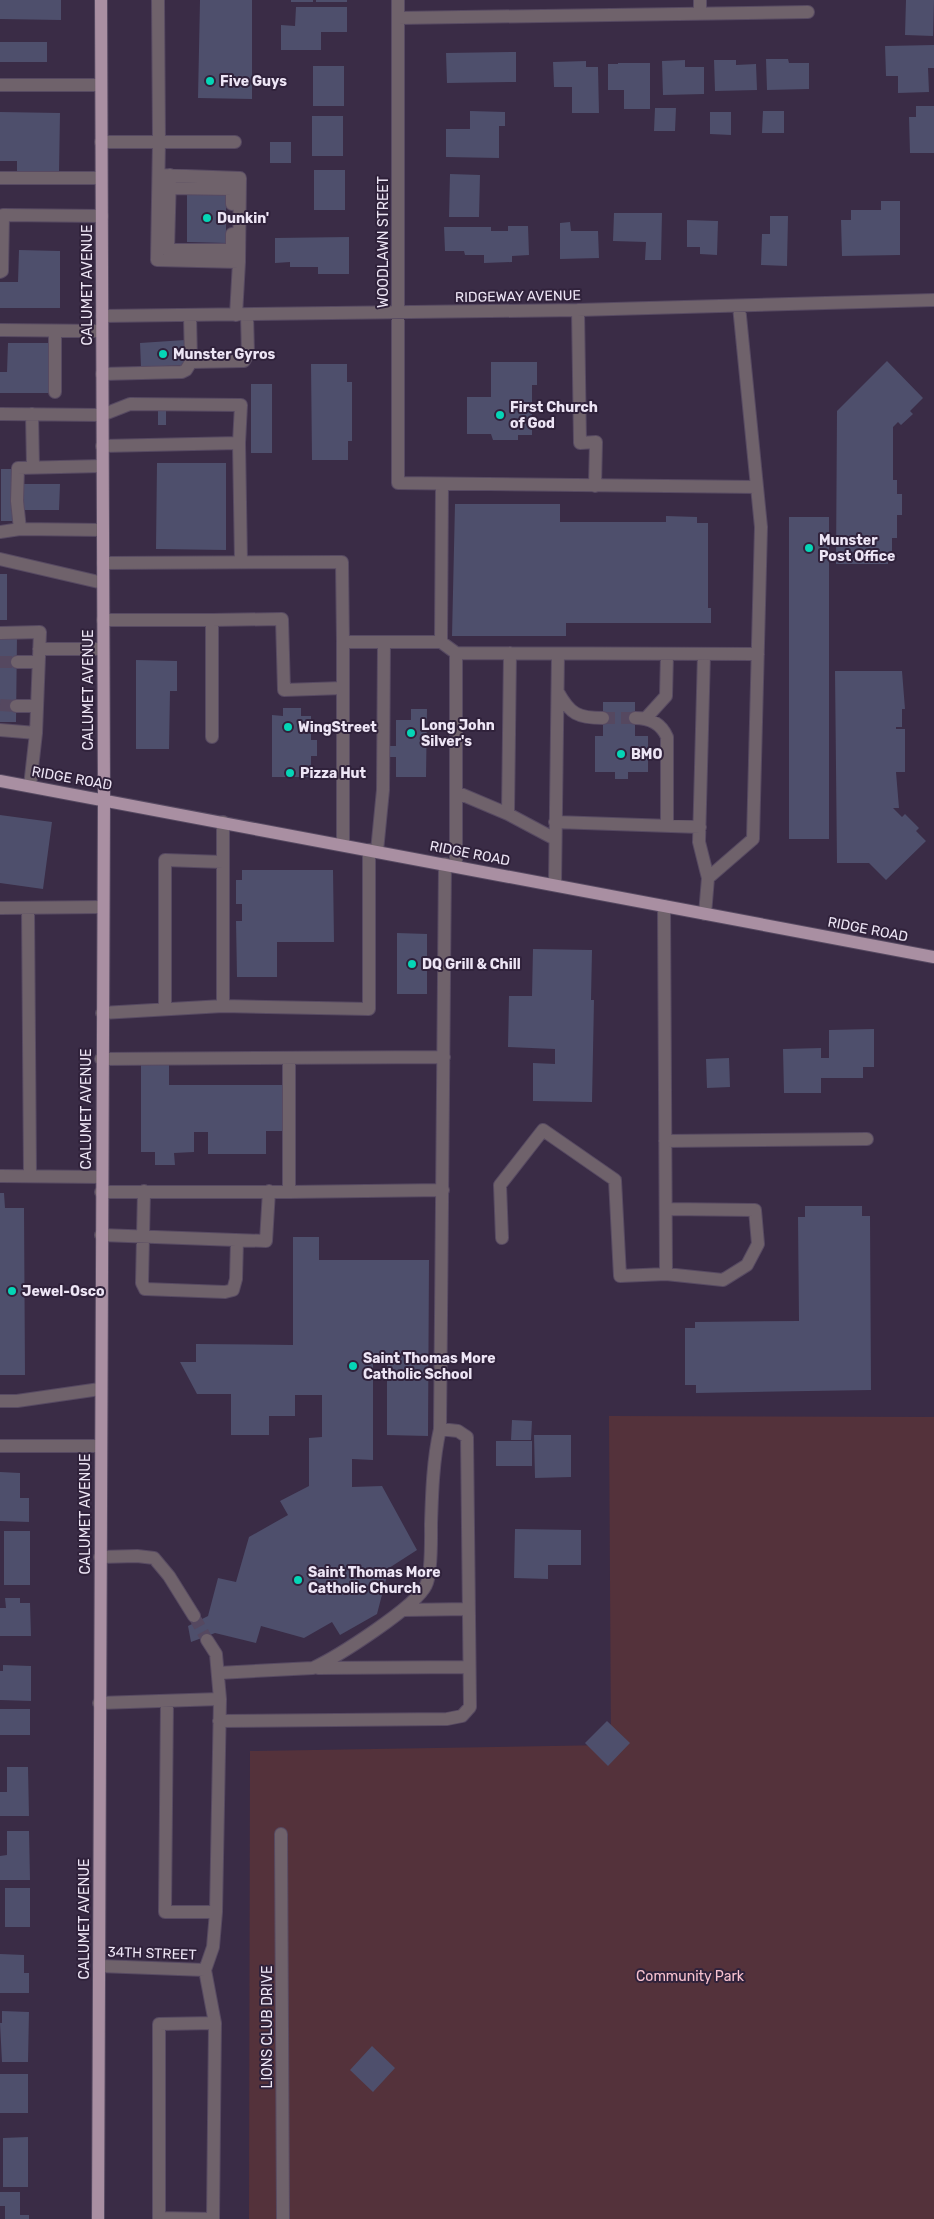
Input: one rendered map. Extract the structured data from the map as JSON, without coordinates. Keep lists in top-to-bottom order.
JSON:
{
  "streets": {
    "main road": ["CALUMET AVENUE", "RIDGE ROAD"],
    "street": [
      "WOODLAWN STREET",
      "RIDGEWAY AVENUE",
      "34TH STREET",
      "LIONS CLUB DRIVE"
    ]
  },
  "crossings": [
    ["WOODLAWN STREET", "RIDGEWAY AVENUE"],
    ["CALUMET AVENUE", "RIDGEWAY AVENUE"],
    ["CALUMET AVENUE", "RIDGE ROAD"],
    ["CALUMET AVENUE", "34TH STREET"]
  ],
  "parks": ["Community Park"],
  "places": [
    "Five Guys",
    "Dunkin'",
    "Munster Gyros",
    "First Church of God",
    "Munster Post Office",
    "WingStreet",
    "Long John Silver's",
    "BMO",
    "Pizza Hut",
    "DQ Grill & Chill",
    "Jewel-Osco",
    "Saint Thomas More Catholic School",
    "Saint Thomas More Catholic Church"
  ]
}
